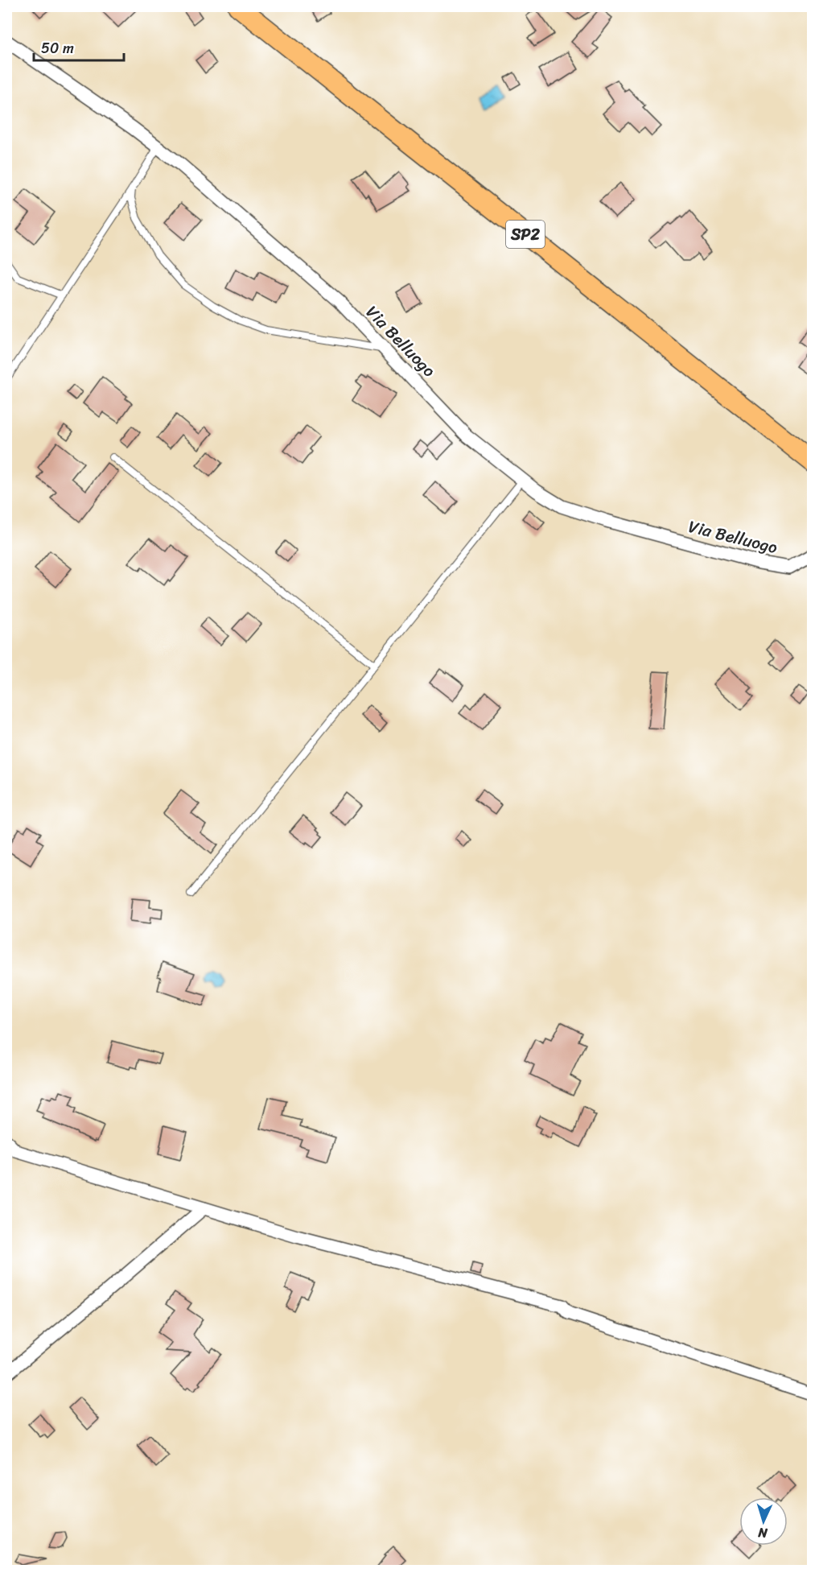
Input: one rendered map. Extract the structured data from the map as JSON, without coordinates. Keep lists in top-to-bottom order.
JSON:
{
  "streets": {
    "main road": ["SP2"],
    "street": ["Via Belluogo"]
  },
  "scale_bar": "50 m",
  "north": "bottom"
}
